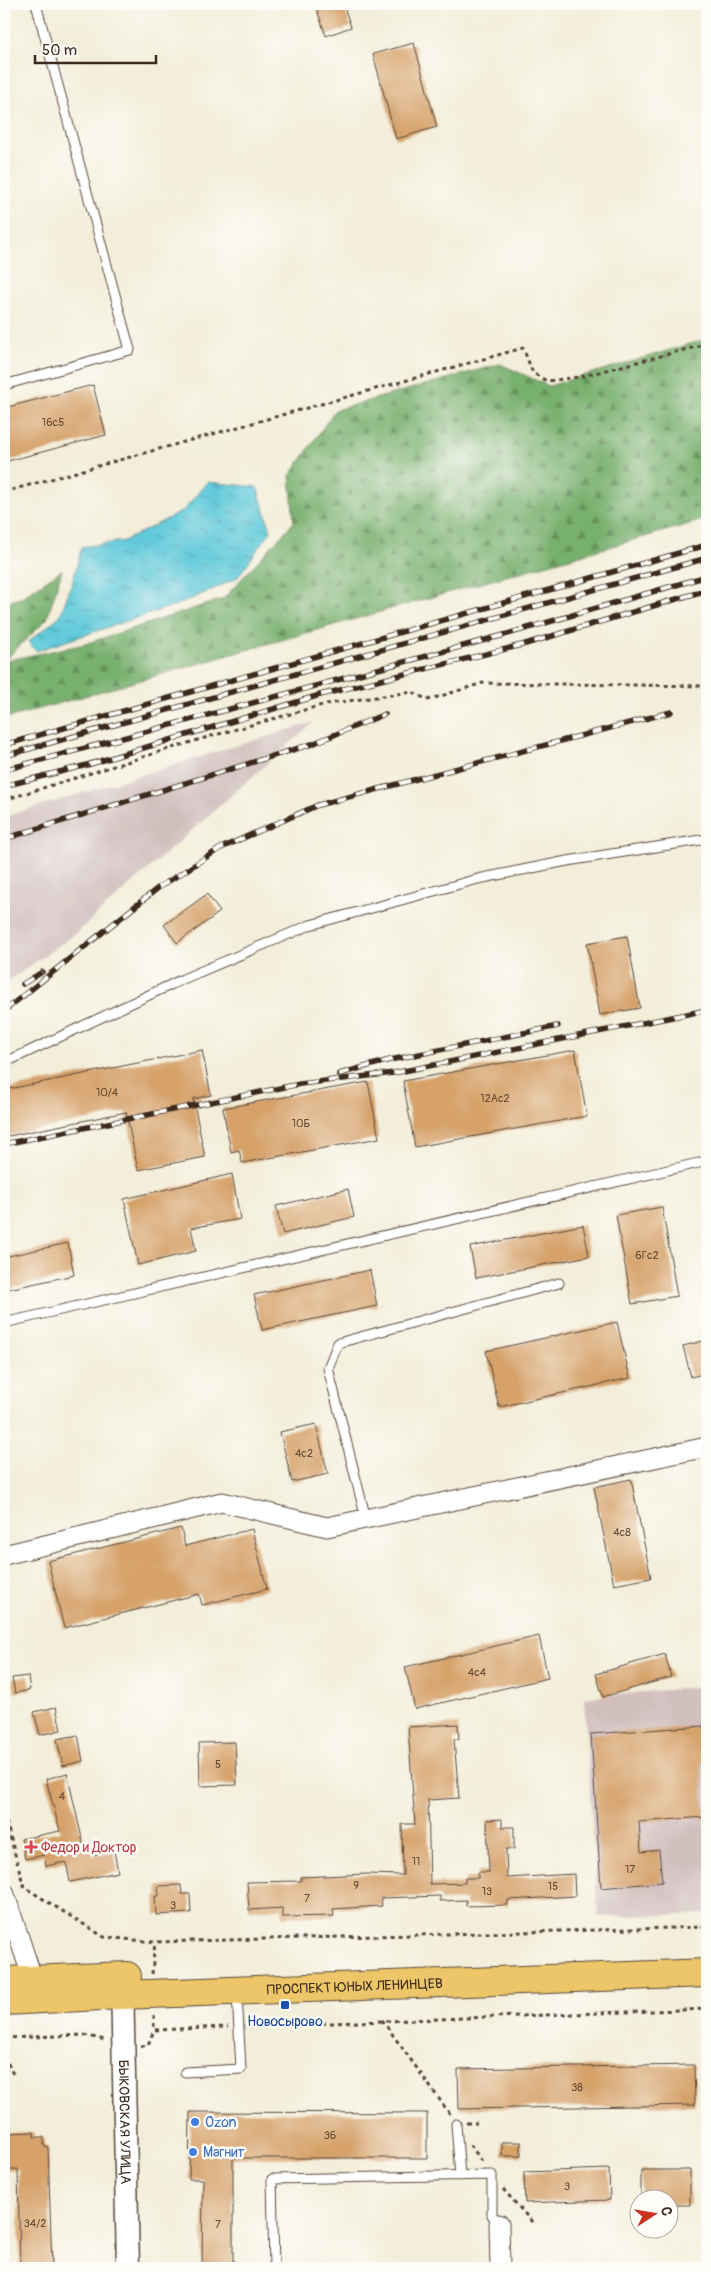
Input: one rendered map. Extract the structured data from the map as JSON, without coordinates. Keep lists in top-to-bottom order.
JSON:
{
  "streets": {
    "main road": ["ПРОСПЕКТ ЮНЫХ ЛЕНИНЦЕВ"],
    "street": ["БЫКОВСКАЯ УЛИЦА"]
  },
  "crossings": [
    ["ПРОСПЕКТ ЮНЫХ ЛЕНИНЦЕВ", "БЫКОВСКАЯ УЛИЦА"]
  ],
  "places": {
    "health": ["Федор и Доктор"],
    "transit": ["Новосырово"],
    "other": ["Ozon", "Магнит"]
  },
  "house_numbers": [
    "16с5",
    "10/4",
    "12Ас2",
    "10Б",
    "6Гс2",
    "4с2",
    "4с8",
    "4с4",
    "5",
    "4",
    "11",
    "17",
    "9",
    "15",
    "13",
    "7",
    "3",
    "38",
    "36",
    "3",
    "34/2",
    "7"
  ],
  "scale_bar": "50 m",
  "north": "right"
}
